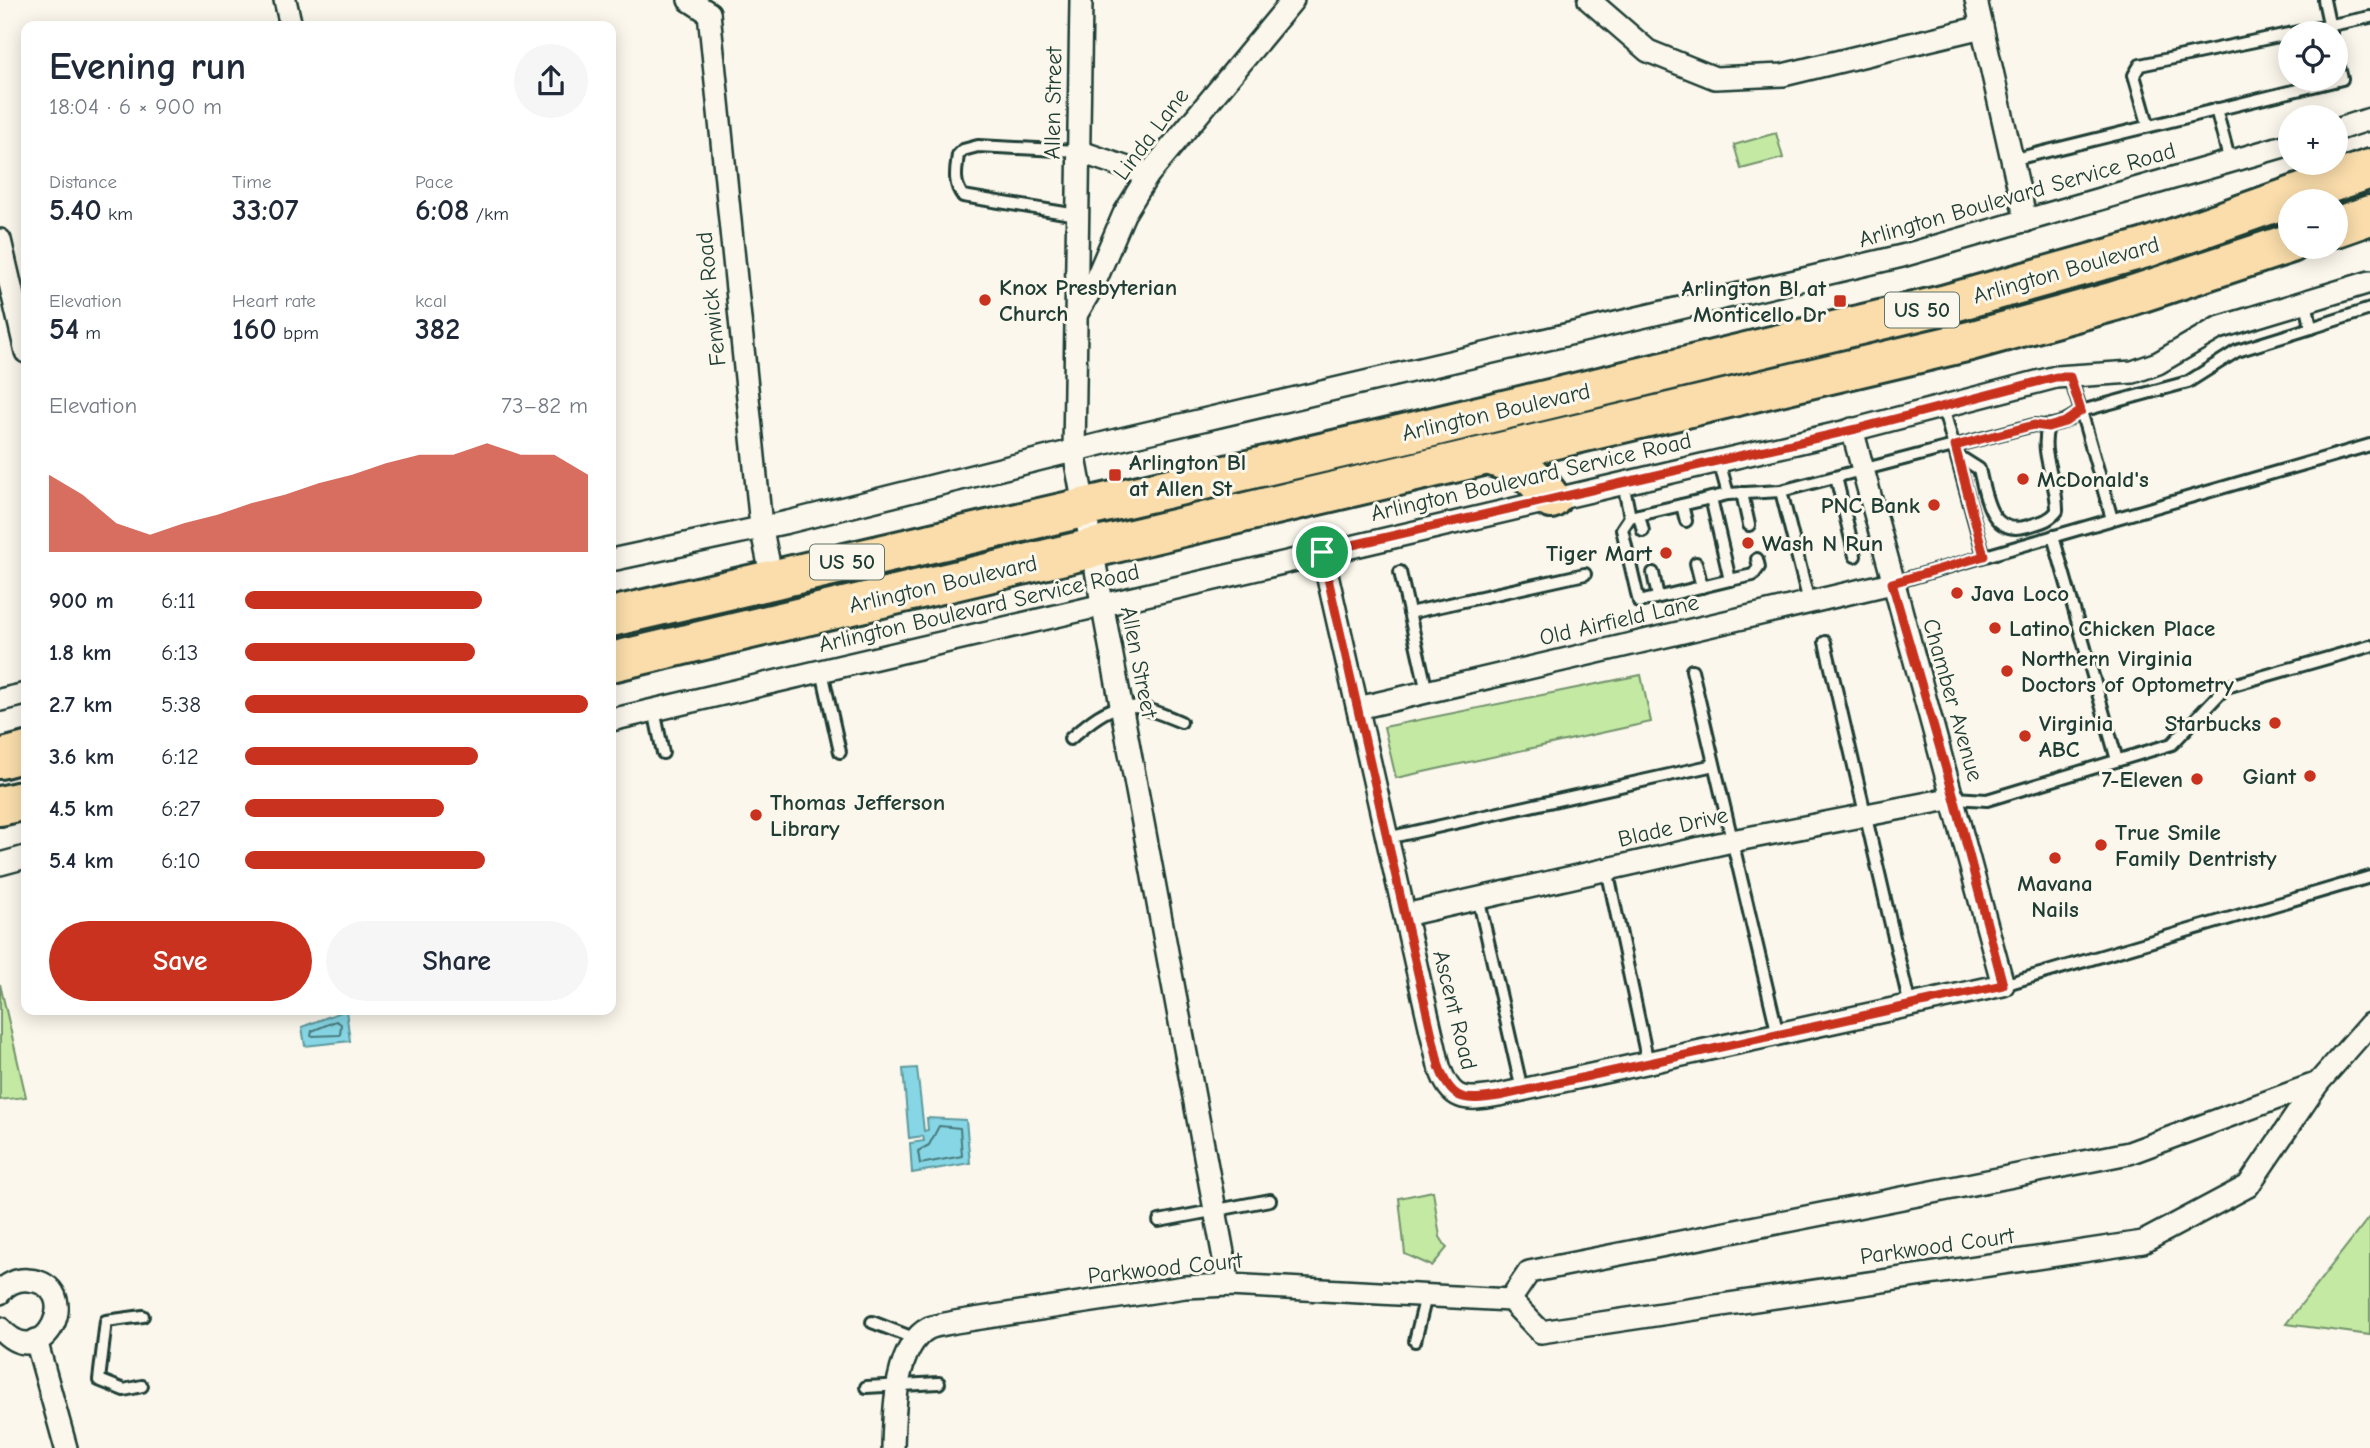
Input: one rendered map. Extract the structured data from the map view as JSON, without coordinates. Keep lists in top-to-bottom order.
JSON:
{
  "streets": {
    "highway": ["Arlington Boulevard", "US 50"],
    "street": [
      "Allen Street",
      "Linda Lane",
      "Arlington Boulevard Service Road",
      "Fenwick Road",
      "Old Airfield Lane",
      "Chamber Avenue",
      "Blade Drive",
      "Ascent Road",
      "Parkwood Court"
    ]
  },
  "crossings": [
    ["Allen Street", "Linda Lane"],
    ["Allen Street", "Arlington Boulevard Service Road"],
    ["Allen Street", "Arlington Boulevard"],
    ["Allen Street", "Parkwood Court"],
    ["Arlington Boulevard Service Road", "Fenwick Road"],
    ["Arlington Boulevard Service Road", "Chamber Avenue"],
    ["Arlington Boulevard Service Road", "Ascent Road"],
    ["Arlington Boulevard", "Fenwick Road"],
    ["Old Airfield Lane", "Chamber Avenue"],
    ["Old Airfield Lane", "Ascent Road"],
    ["Chamber Avenue", "Blade Drive"],
    ["Chamber Avenue", "Ascent Road"],
    ["Blade Drive", "Ascent Road"]
  ],
  "places": {
    "other": [
      "Knox Presbyterian Church",
      "McDonald's",
      "PNC Bank",
      "Wash N Run",
      "Tiger Mart",
      "Java Loco",
      "Latino Chicken Place",
      "Northern Virginia Doctors of Optometry",
      "Starbucks",
      "Virginia ABC",
      "Giant",
      "7-Eleven",
      "Thomas Jefferson Library",
      "True Smile Family Dentristy",
      "Mavana Nails"
    ],
    "transit": ["Arlington Bl at Monticello Dr", "Arlington Bl at Allen St"]
  },
  "page": {
    "map_buttons": ["+", "−"],
    "heading": ["Evening run", "18:04 · 6 × 900 m"],
    "stats": [
      ["Distance", "5.40 km"],
      ["Time", "33:07"],
      ["Pace", "6:08 /km"],
      ["Elevation", "54 m"],
      ["Heart rate", "160 bpm"],
      ["kcal", "382"]
    ],
    "chart": ["Elevation", "73–82 m"],
    "list": [
      {
        "name": "900 m",
        "note": "6:11"
      },
      {
        "name": "1.8 km",
        "note": "6:13"
      },
      {
        "name": "2.7 km",
        "note": "5:38"
      },
      {
        "name": "3.6 km",
        "note": "6:12"
      },
      {
        "name": "4.5 km",
        "note": "6:27"
      },
      {
        "name": "5.4 km",
        "note": "6:10"
      }
    ],
    "buttons": ["Save", "Share"]
  }
}
